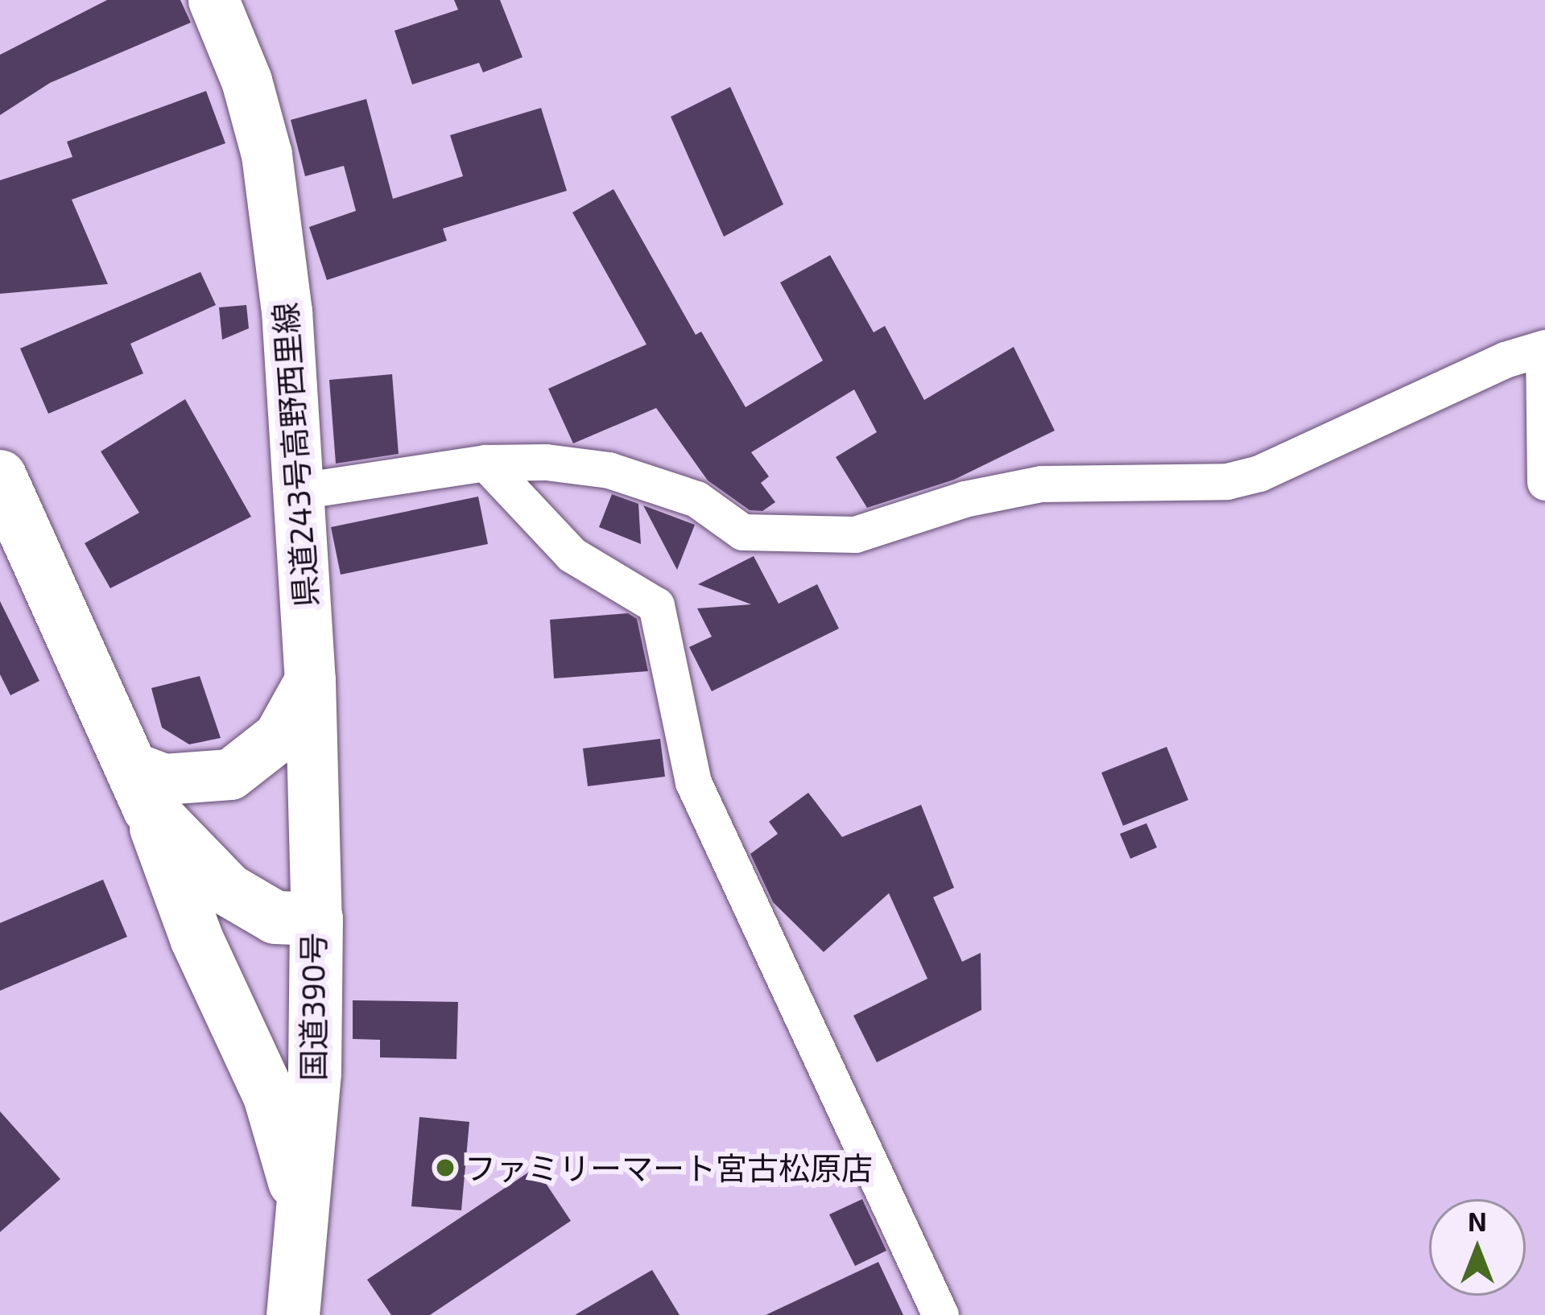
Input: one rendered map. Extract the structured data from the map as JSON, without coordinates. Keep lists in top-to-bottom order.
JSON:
{
  "streets": {
    "highway": ["国道390号"],
    "main road": ["県道243号高野西里線"]
  },
  "crossings": [
    ["県道243号高野西里線", "国道390号"]
  ],
  "places": ["ファミリーマート宮古松原店"],
  "north": "top"
}
